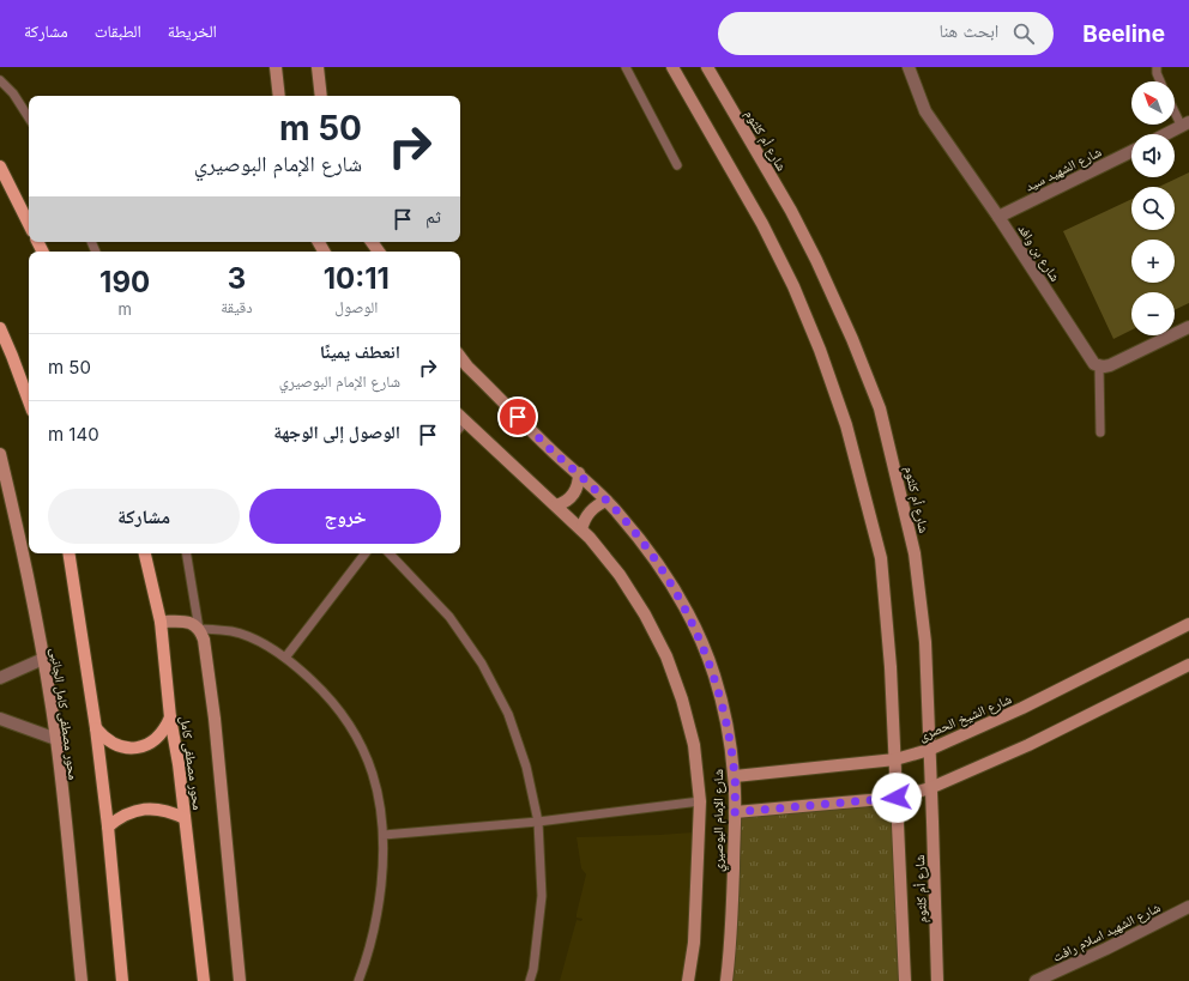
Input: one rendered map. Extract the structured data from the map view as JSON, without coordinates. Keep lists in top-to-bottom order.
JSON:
{
  "streets": {
    "main road": ["محور مصطفى كامل"],
    "street": [
      "شارع أم كلثوم",
      "شارع الشهيد سيد",
      "شارع بن وافد",
      "محور مصطفى كامل الجانبى",
      "شارع الشيخ الحصرى",
      "شارع الإمام البوصيري",
      "شارع الشهيد اسلام رافت"
    ]
  },
  "crossings": [
    ["شارع أم كلثوم", "شارع الشيخ الحصرى"],
    ["شارع الشهيد سيد", "شارع بن وافد"],
    ["شارع الشيخ الحصرى", "شارع الإمام البوصيري"]
  ],
  "north": "top left",
  "page": {
    "header": "Beeline",
    "search": "ابحث هنا",
    "nav": ["الخريطة", "الطبقات", "مشاركة"],
    "map_buttons": ["+", "−"],
    "turn": ["50 m", "شارع الإمام البوصيري"],
    "then": "ثم",
    "eta": [
      "10:11",
      "الوصول",
      "3",
      "دقيقة",
      "190",
      "m"
    ],
    "list": [
      {
        "name": "انعطف يمينًا",
        "note": "شارع الإمام البوصيري",
        "value": "50 m"
      },
      {
        "name": "الوصول إلى الوجهة",
        "value": "140 m"
      }
    ],
    "buttons": ["خروج", "مشاركة"]
  }
}
